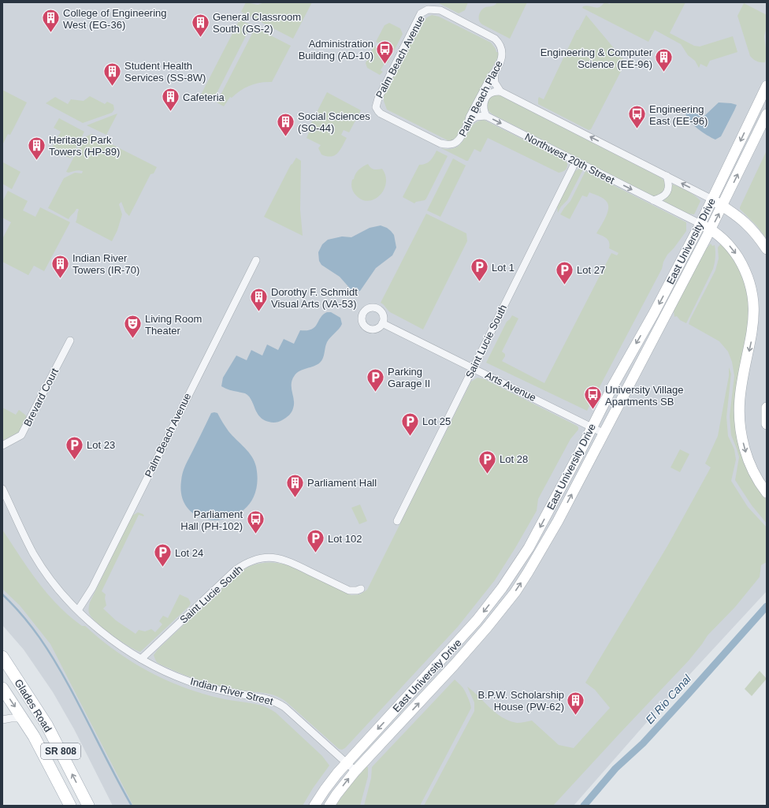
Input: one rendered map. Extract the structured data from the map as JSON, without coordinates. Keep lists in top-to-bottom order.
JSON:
{
  "streets": {
    "main road": ["Glades Road", "SR 808"],
    "street": [
      "Palm Beach Avenue",
      "Palm Beach Place",
      "Northwest 20th Street",
      "East University Drive",
      "Saint Lucie South",
      "Arts Avenue",
      "Brevard Court",
      "Indian River Street"
    ]
  },
  "crossings": [
    ["Palm Beach Avenue", "Palm Beach Place"],
    ["Palm Beach Avenue", "Indian River Street"],
    ["Northwest 20th Street", "East University Drive"],
    ["Northwest 20th Street", "Saint Lucie South"],
    ["East University Drive", "Arts Avenue"],
    ["East University Drive", "Indian River Street"],
    ["Saint Lucie South", "Arts Avenue"],
    ["Saint Lucie South", "Indian River Street"]
  ],
  "one_way": ["Northwest 20th Street"],
  "water": ["El Rio Canal"],
  "places": {
    "building": [
      "College of Engineering West (EG-36)",
      "General Classroom South (GS-2)",
      "Engineering & Computer Science (EE-96)",
      "Student Health Services (SS-8W)",
      "Cafeteria",
      "Social Sciences (SO-44)",
      "Heritage Park Towers (HP-89)",
      "Indian River Towers (IR-70)",
      "Dorothy F. Schmidt Visual Arts (VA-53)",
      "Parliament Hall",
      "B.P.W. Scholarship House (PW-62)"
    ],
    "bus stop": [
      "Administration Building (AD-10)",
      "Engineering East (EE-96)",
      "University Village Apartments SB",
      "Parliament Hall (PH-102)"
    ],
    "parking": [
      "Lot 1",
      "Lot 27",
      "Parking Garage II",
      "Lot 25",
      "Lot 23",
      "Lot 28",
      "Lot 102",
      "Lot 24"
    ],
    "theatre": ["Living Room Theater"]
  }
}
